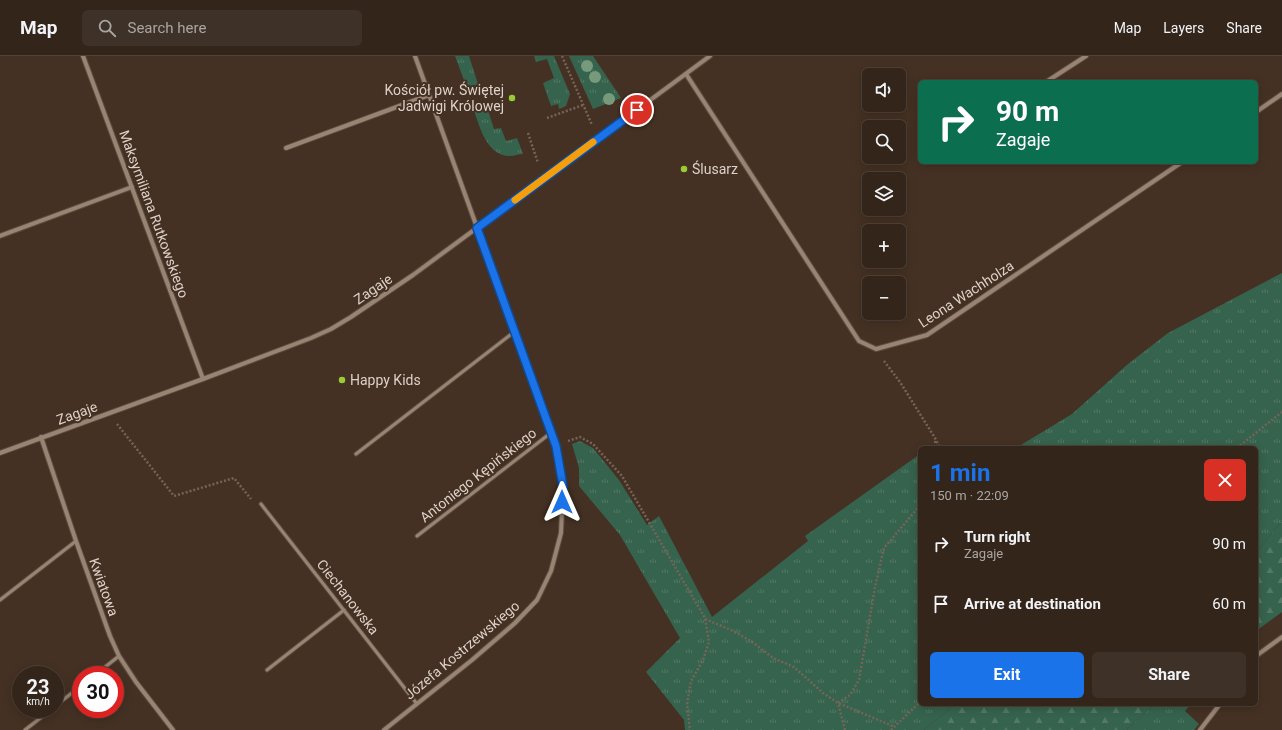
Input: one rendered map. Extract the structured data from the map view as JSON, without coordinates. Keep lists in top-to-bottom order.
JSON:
{
  "streets": {
    "street": [
      "Maksymiliana Rutkowskiego",
      "Zagaje",
      "Leona Wachholza",
      "Kwiatowa",
      "Józefa Kostrzewskiego"
    ],
    "lane": ["Antoniego Kępińskiego", "Ciechanowska"]
  },
  "crossings": [
    ["Maksymiliana Rutkowskiego", "Zagaje"],
    ["Zagaje", "Kwiatowa"],
    ["Zagaje", "Józefa Kostrzewskiego"],
    ["Antoniego Kępińskiego", "Józefa Kostrzewskiego"],
    ["Ciechanowska", "Józefa Kostrzewskiego"]
  ],
  "places": ["Kościół pw. Świętej Jadwigi Królowej", "Ślusarz", "Happy Kids"],
  "page": {
    "header": "Map",
    "search": "Search here",
    "nav": ["Map", "Layers", "Share"],
    "map_buttons": ["+", "−"],
    "turn": ["90 m", "Zagaje"],
    "heading": ["1 min", "150 m · 22:09"],
    "list": [
      {
        "name": "Turn right",
        "note": "Zagaje",
        "value": "90 m"
      },
      {
        "name": "Arrive at destination",
        "value": "60 m"
      }
    ],
    "buttons": ["Exit", "Share"],
    "speed": "23 km/h",
    "limit": "30"
  }
}
